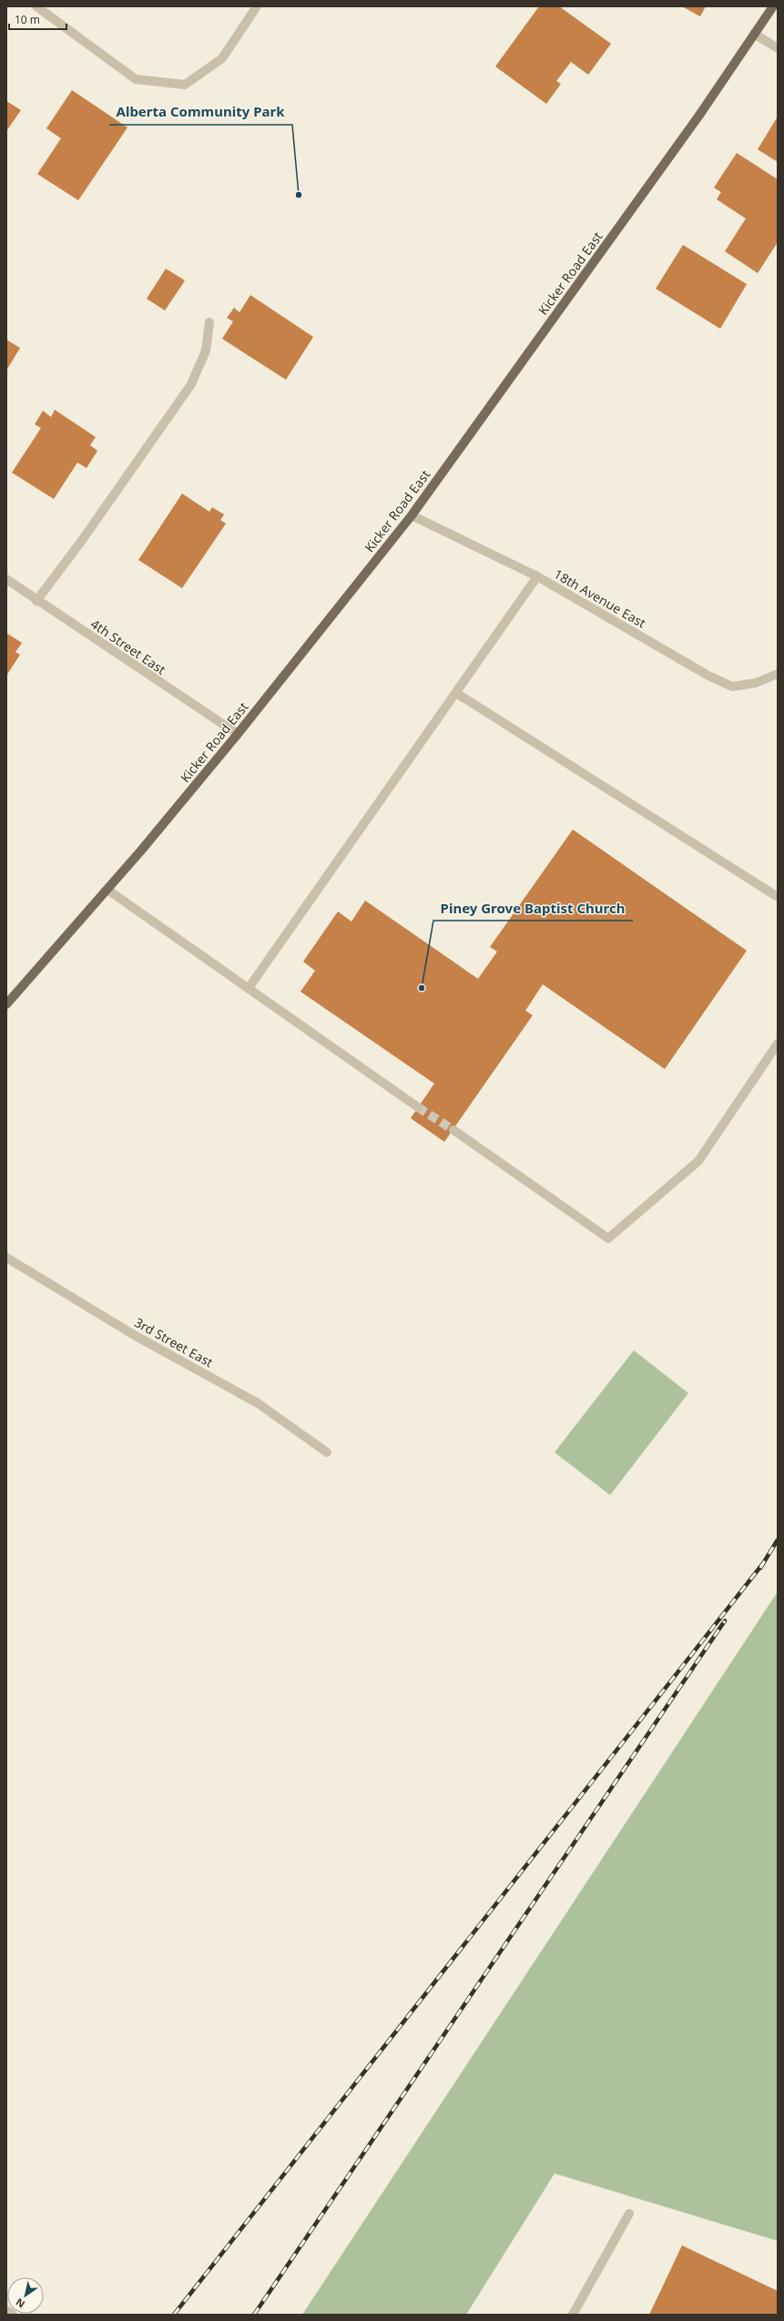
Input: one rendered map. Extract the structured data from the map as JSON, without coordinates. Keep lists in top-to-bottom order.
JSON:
{
  "streets": {
    "main road": ["Kicker Road East"],
    "street": ["18th Avenue East", "4th Street East", "3rd Street East"]
  },
  "crossings": [
    ["Kicker Road East", "18th Avenue East"],
    ["Kicker Road East", "4th Street East"]
  ],
  "places": ["Alberta Community Park", "Piney Grove Baptist Church"],
  "scale_bar": "10 m",
  "north": "bottom left"
}
